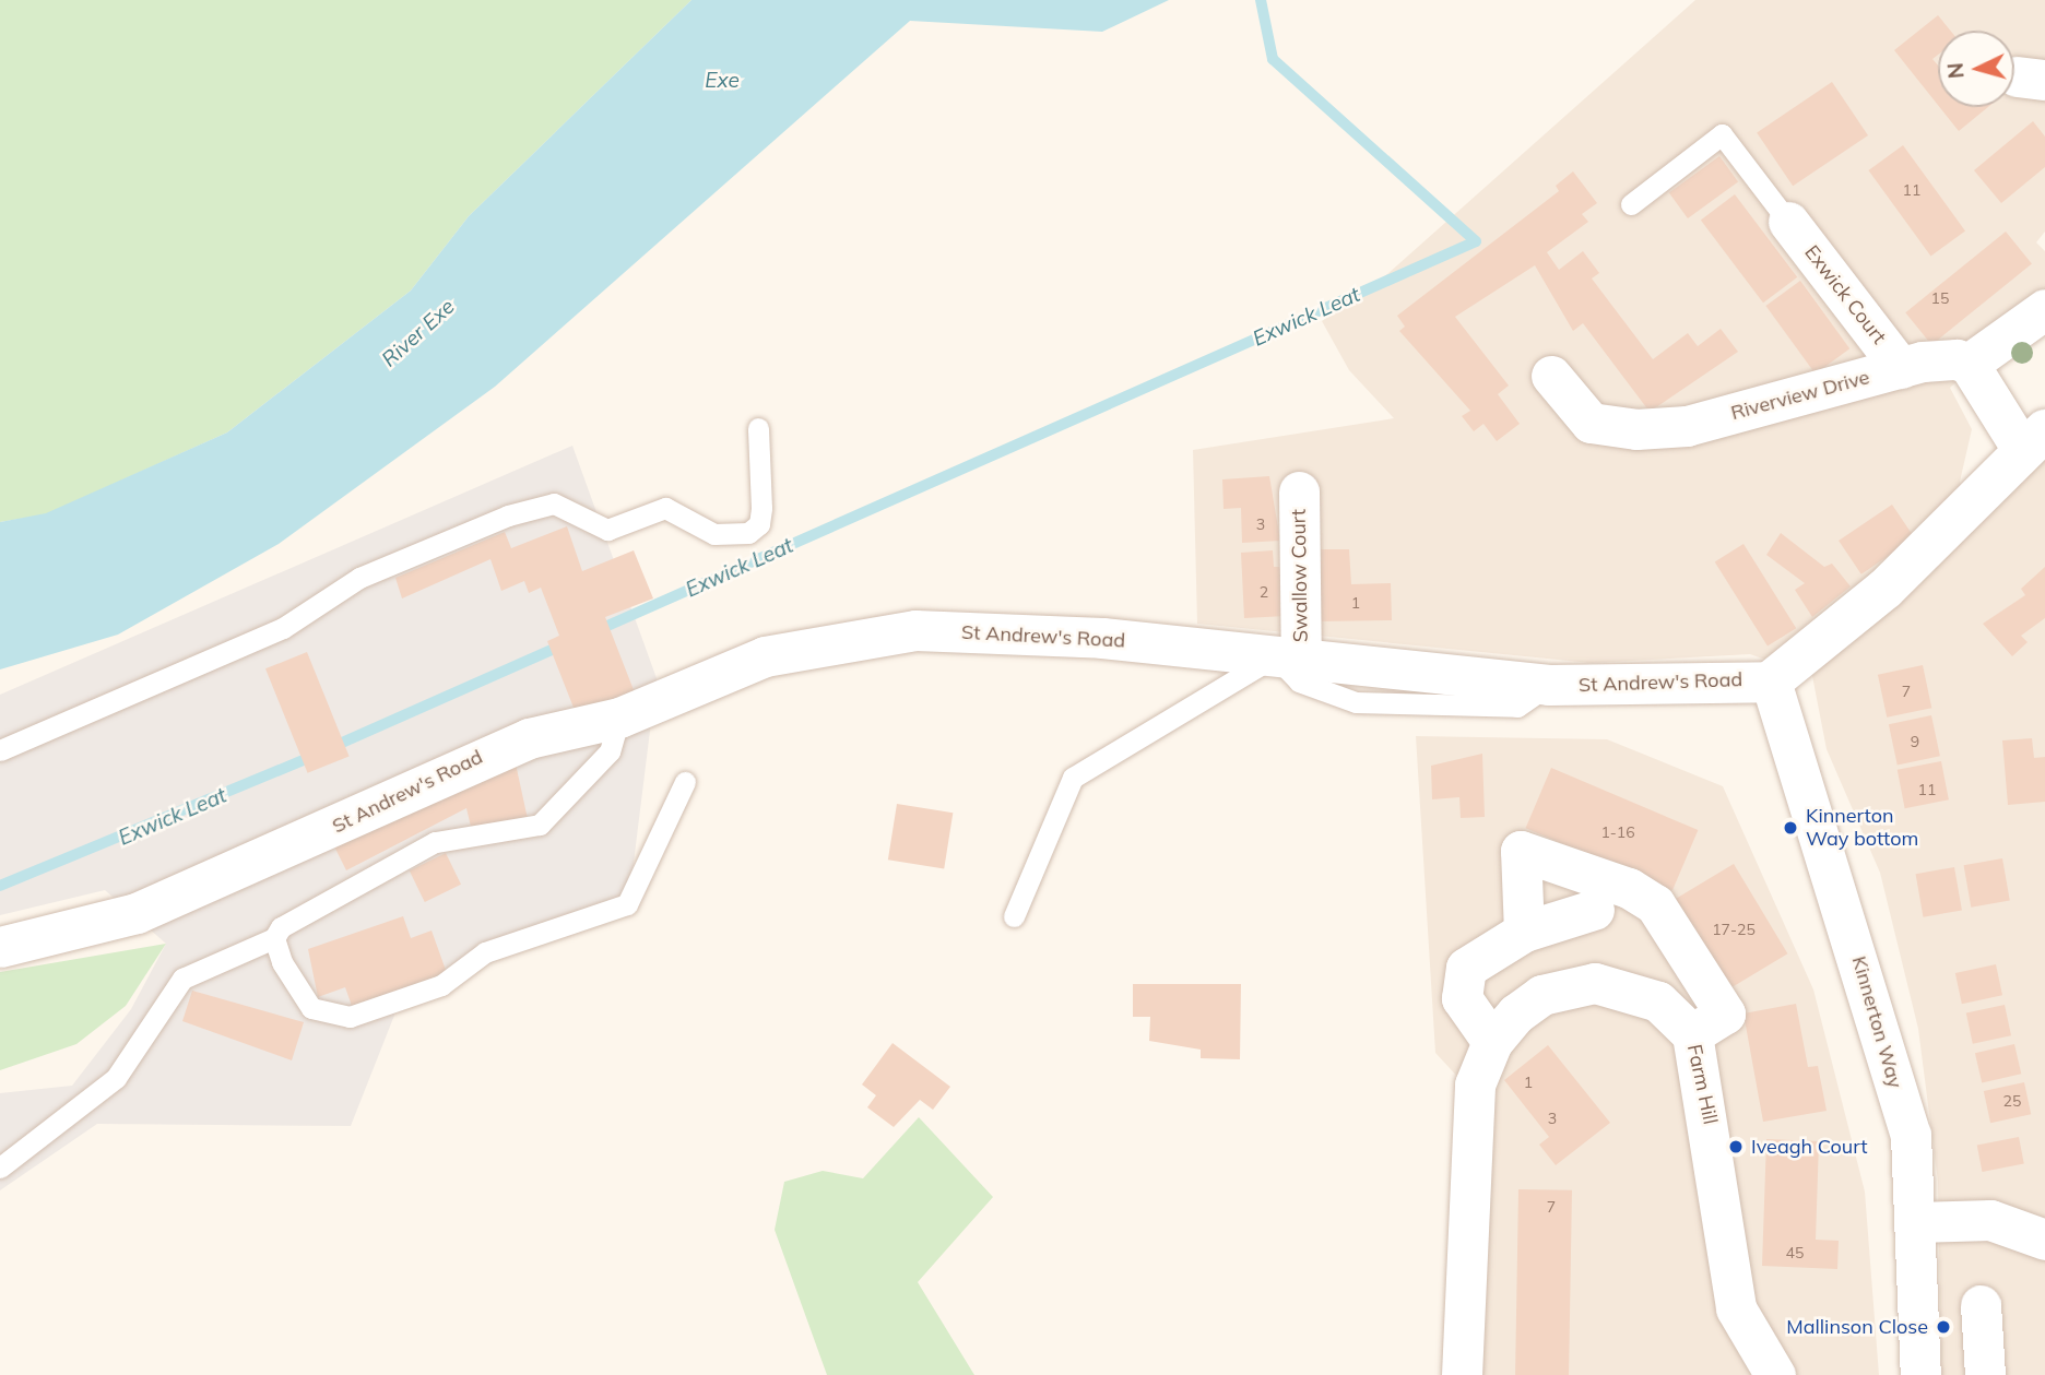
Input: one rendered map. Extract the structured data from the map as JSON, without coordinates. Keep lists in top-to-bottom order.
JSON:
{
  "streets": {
    "street": [
      "Exwick Court",
      "Riverview Drive",
      "Swallow Court",
      "St Andrew's Road",
      "Kinnerton Way",
      "Farm Hill"
    ]
  },
  "crossings": [
    ["Exwick Court", "Riverview Drive"],
    ["Swallow Court", "St Andrew's Road"],
    ["St Andrew's Road", "Kinnerton Way"]
  ],
  "water": ["Exe", "Exwick Leat", "River Exe"],
  "places": ["Kinnerton Way bottom", "Iveagh Court", "Mallinson Close"],
  "house_numbers": [
    "11",
    "15",
    "3",
    "2",
    "1",
    "7",
    "9",
    "11",
    "1-16",
    "17-25",
    "1",
    "25",
    "3",
    "7",
    "45"
  ],
  "north": "left"
}
